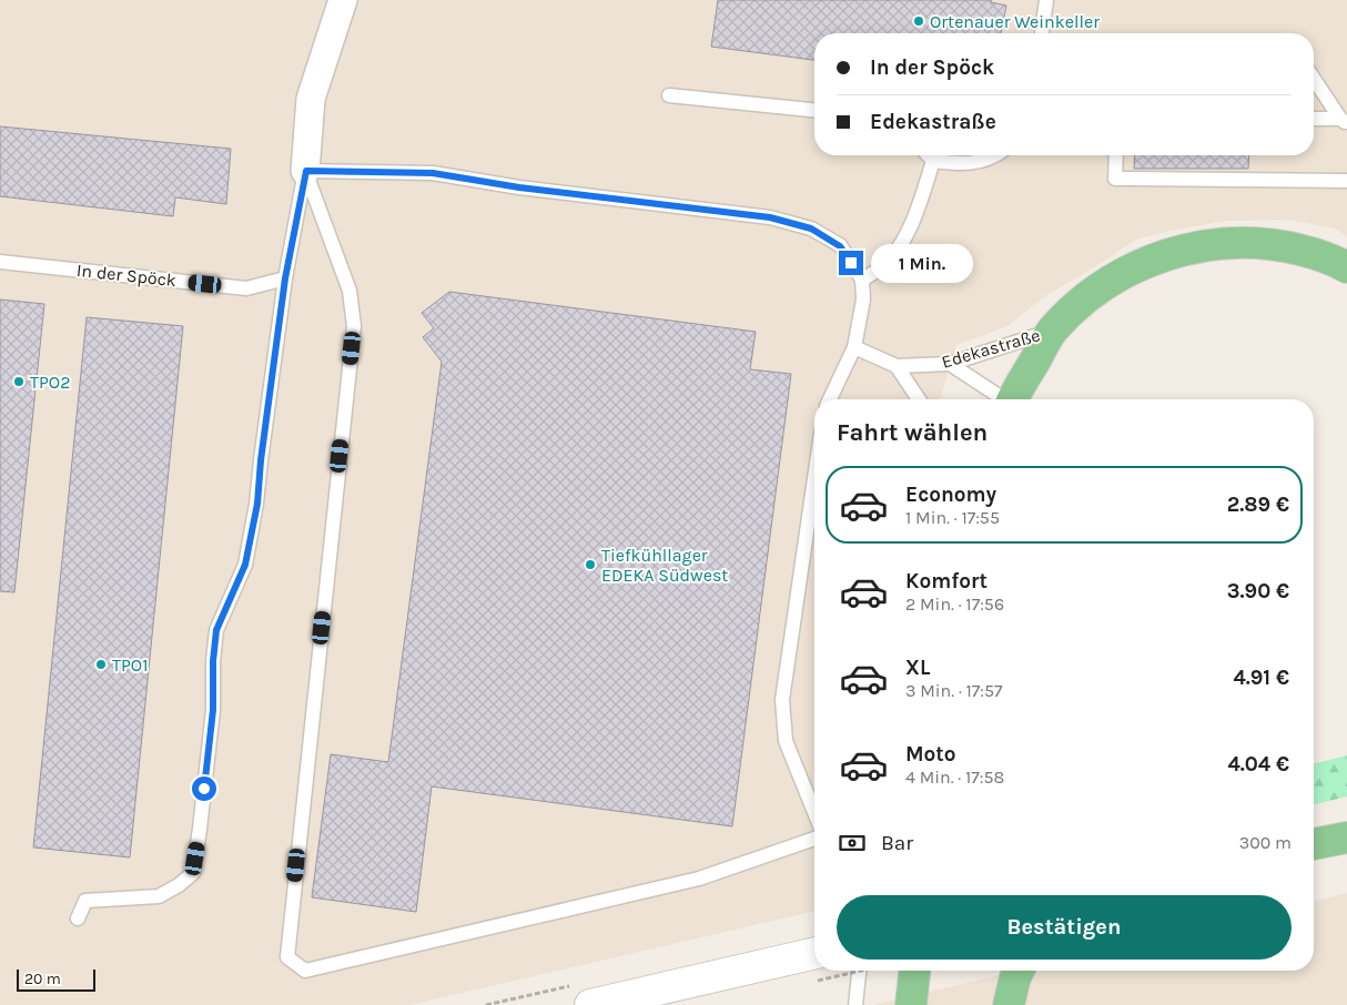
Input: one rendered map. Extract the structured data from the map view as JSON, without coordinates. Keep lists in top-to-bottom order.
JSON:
{
  "streets": {
    "lane": ["In der Spöck", "Edekastraße"]
  },
  "places": [
    "Ortenauer Weinkeller",
    "TPO2",
    "Tiefkühllager EDEKA Südwest",
    "TPO1"
  ],
  "scale_bar": "20 m",
  "page": {
    "banner": ["In der Spöck", "Edekastraße"],
    "bubble": "1 Min.",
    "heading": "Fahrt wählen",
    "list": [
      {
        "name": "Economy",
        "note": "1 Min. · 17:55",
        "value": "2.89 €"
      },
      {
        "name": "Komfort",
        "note": "2 Min. · 17:56",
        "value": "3.90 €"
      },
      {
        "name": "XL",
        "note": "3 Min. · 17:57",
        "value": "4.91 €"
      },
      {
        "name": "Moto",
        "note": "4 Min. · 17:58",
        "value": "4.04 €"
      }
    ],
    "pay": ["Bar", "300 m"],
    "buttons": "Bestätigen",
    "scale": "20 m"
  }
}
